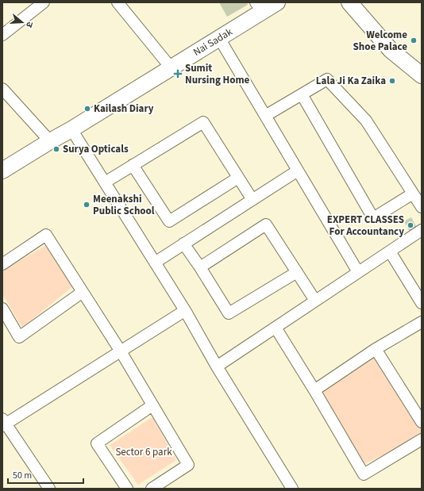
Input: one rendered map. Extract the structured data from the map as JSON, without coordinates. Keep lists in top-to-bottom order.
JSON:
{
  "streets": {
    "street": ["Nai Sadak"]
  },
  "parks": ["Sector 6 park"],
  "places": {
    "other": [
      "Welcome Shoe Palace",
      "Lala Ji Ka Zaika",
      "Kailash Diary",
      "Surya Opticals",
      "Meenakshi Public School",
      "EXPERT CLASSES For Accountancy"
    ],
    "health": ["Sumit Nursing Home"]
  },
  "scale_bar": "50 m",
  "north": "right"
}
